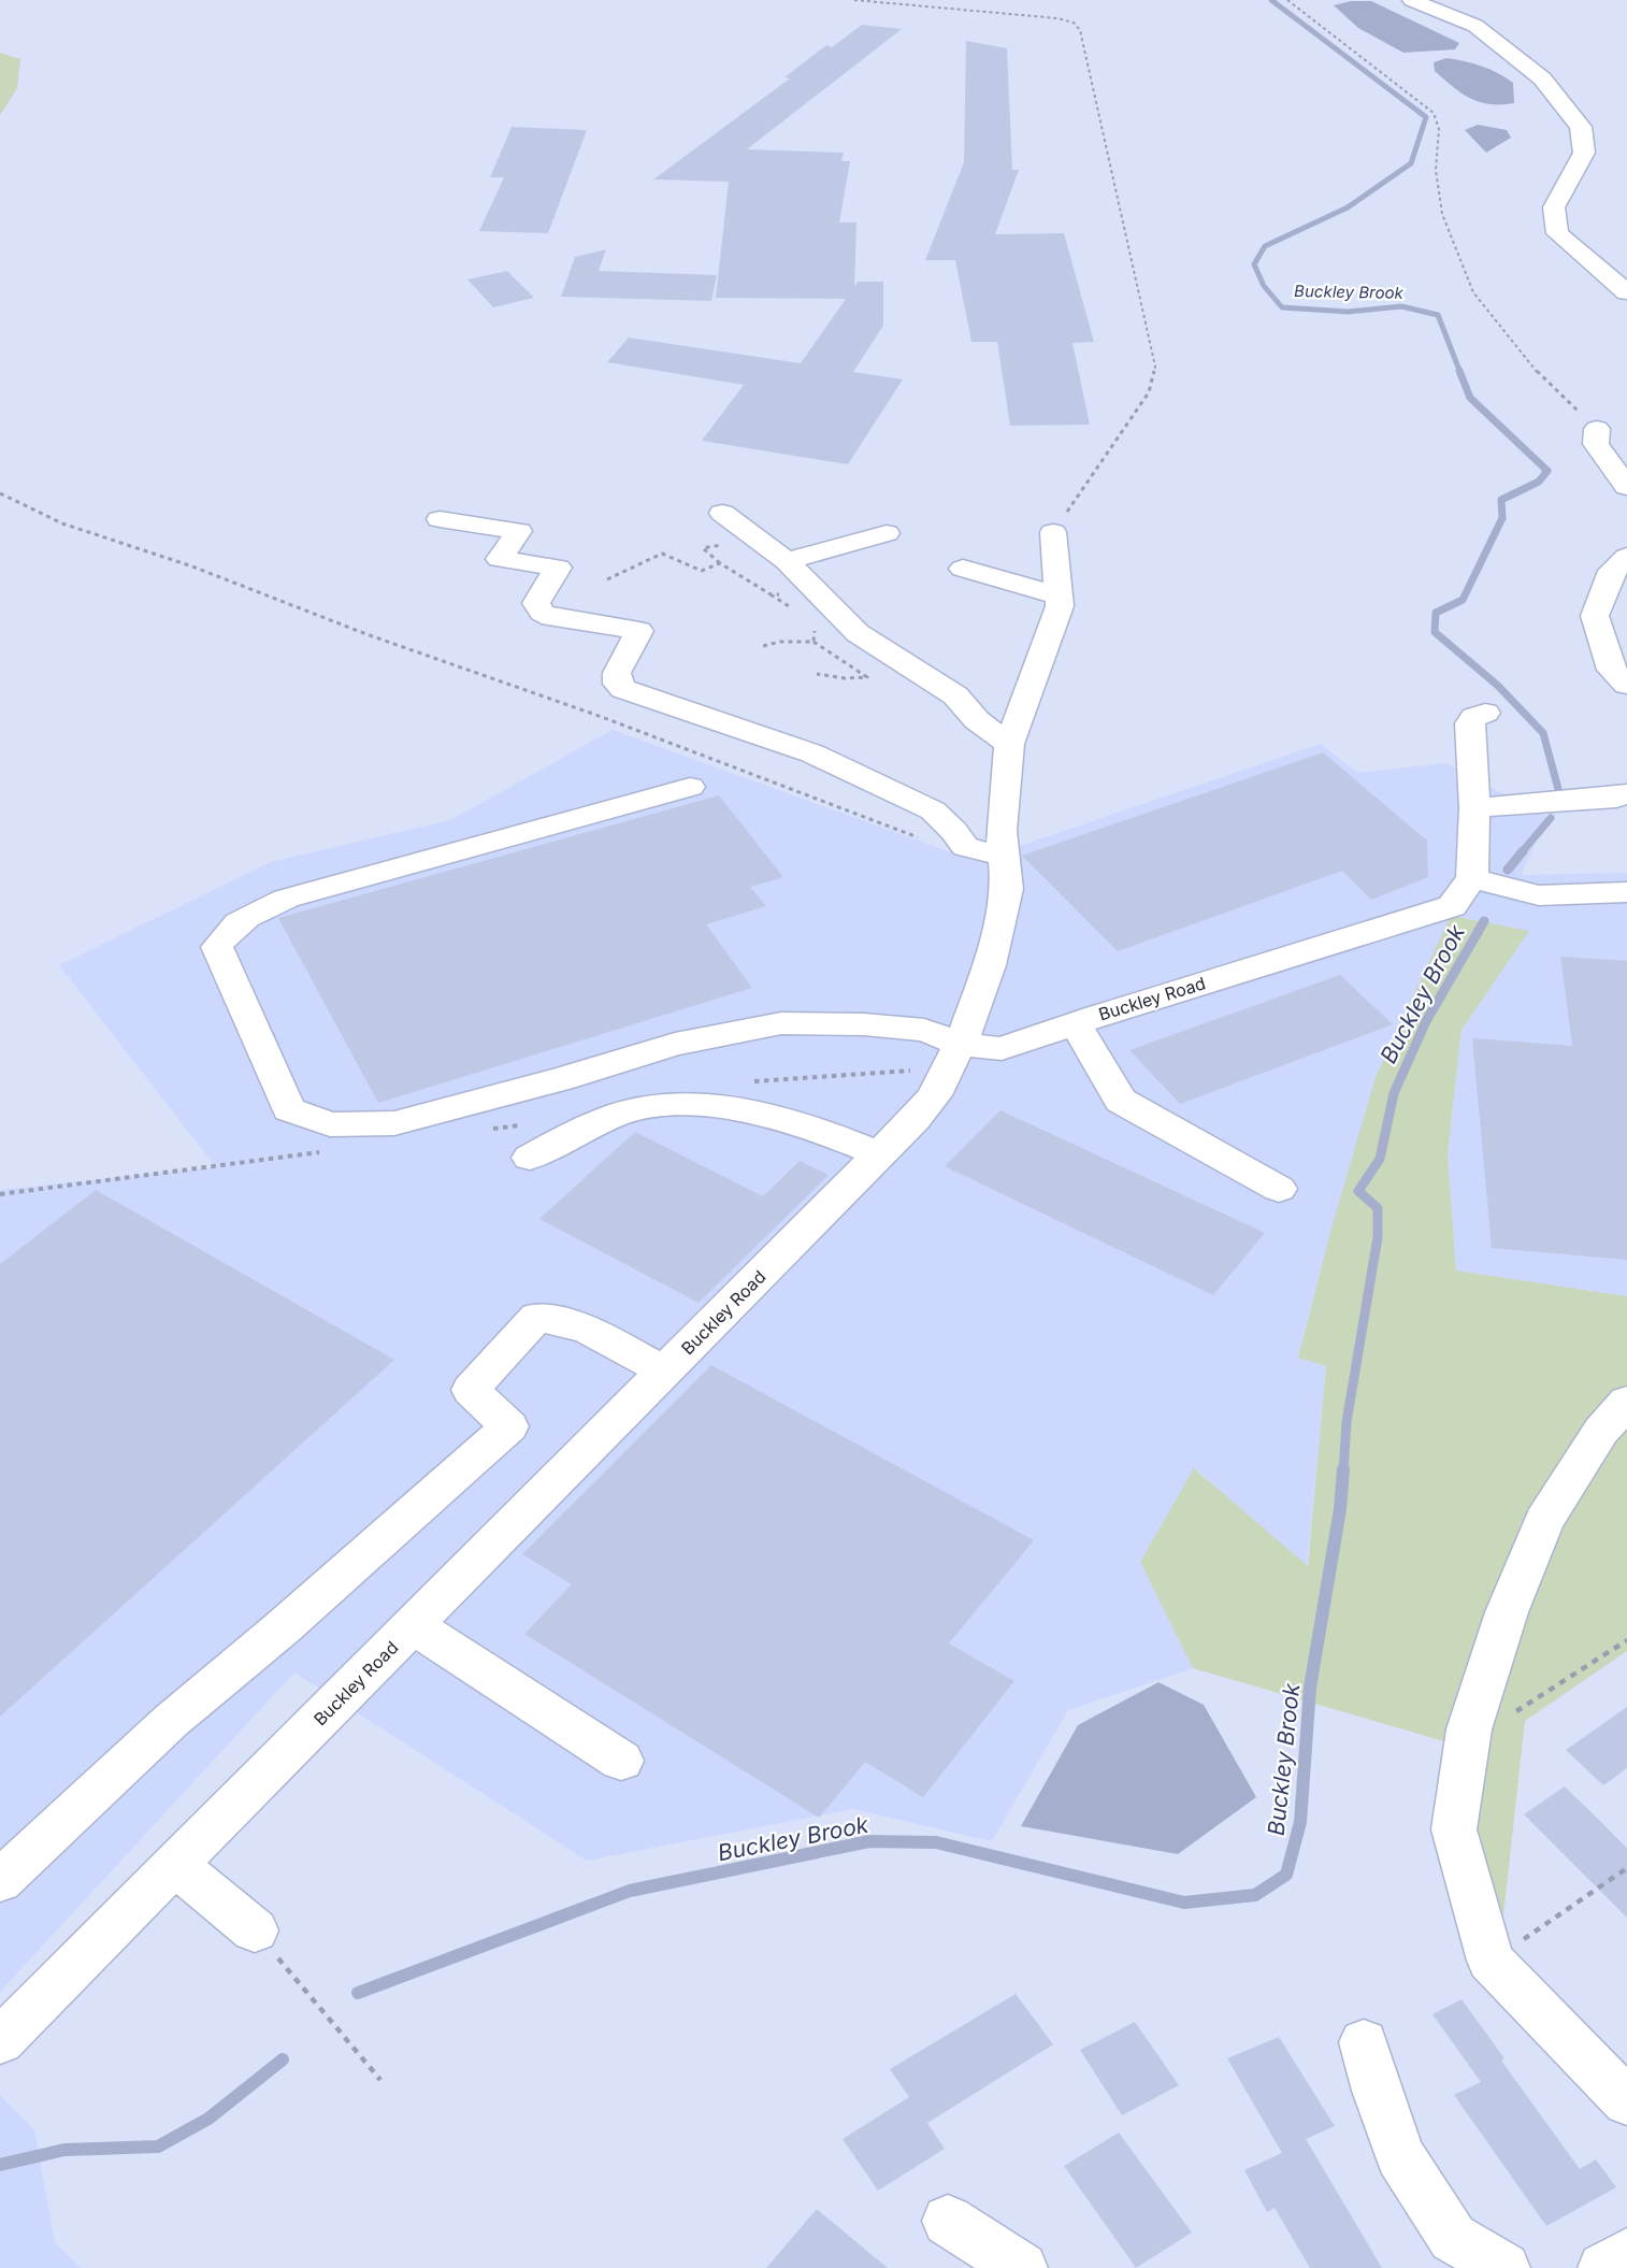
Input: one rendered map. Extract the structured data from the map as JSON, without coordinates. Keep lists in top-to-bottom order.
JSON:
{
  "streets": {
    "street": ["Buckley Road"]
  },
  "water": ["Buckley Brook"]
}
